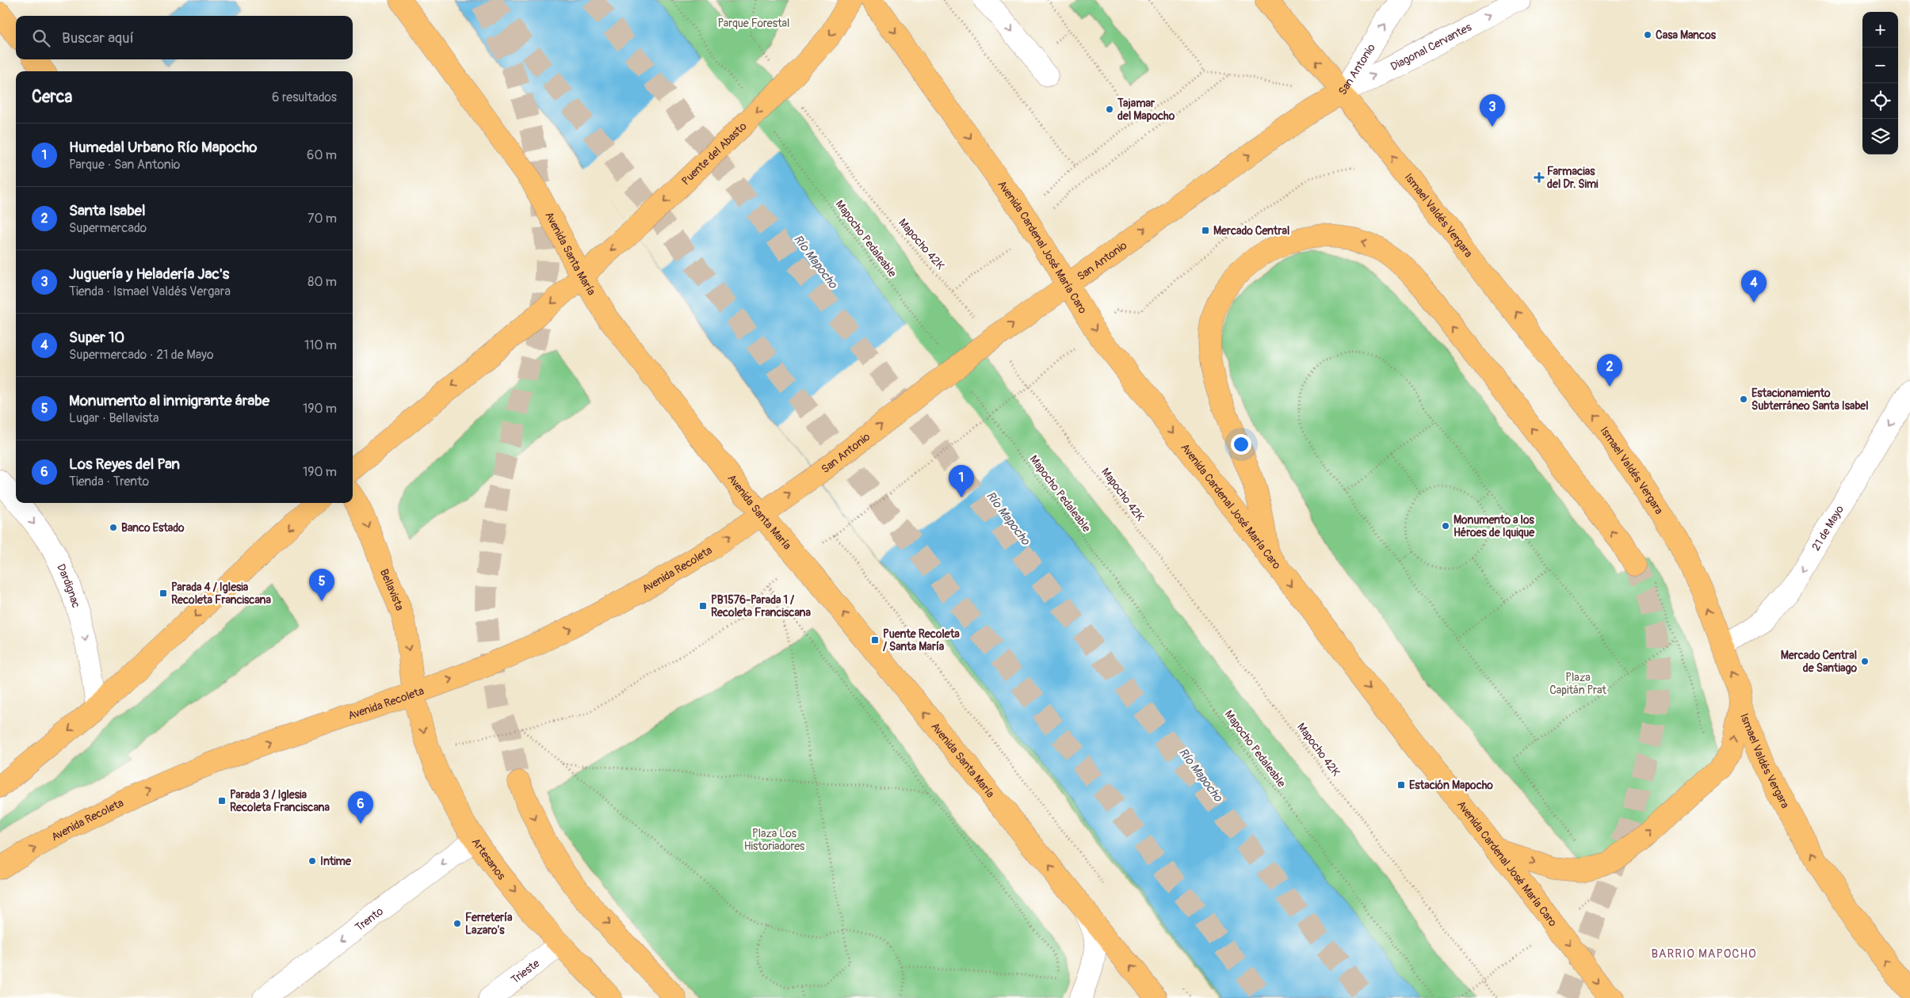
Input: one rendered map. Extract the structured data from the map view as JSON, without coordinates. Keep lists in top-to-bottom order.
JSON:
{
  "streets": {
    "main road": [
      "San Antonio",
      "Puente del Abasto",
      "Ismael Valdés Vergara",
      "Avenida Cardenal José María Caro",
      "Avenida Santa María",
      "Avenida Recoleta",
      "Bellavista",
      "Artesanos"
    ],
    "street": [
      "Diagonal Cervantes",
      "21 de Mayo",
      "Dardignac",
      "Trento",
      "Trieste"
    ],
    "path": ["Mapocho Pedaleable", "Mapocho 42K"]
  },
  "crossings": [
    ["Diagonal Cervantes", "San Antonio"],
    ["Diagonal Cervantes", "Ismael Valdés Vergara"],
    ["San Antonio", "Ismael Valdés Vergara"],
    ["San Antonio", "Mapocho 42K"],
    ["San Antonio", "Avenida Cardenal José María Caro"],
    ["San Antonio", "Avenida Santa María"],
    ["San Antonio", "Avenida Recoleta"],
    ["Puente del Abasto", "Mapocho 42K"],
    ["Puente del Abasto", "Avenida Santa María"],
    ["Ismael Valdés Vergara", "21 de Mayo"],
    ["Avenida Santa María", "Avenida Recoleta"],
    ["Avenida Recoleta", "Bellavista"],
    ["Avenida Recoleta", "Artesanos"],
    ["Bellavista", "Artesanos"],
    ["Artesanos", "Trento"],
    ["Artesanos", "Trieste"]
  ],
  "one_way": [
    "Diagonal Cervantes",
    "San Antonio",
    "Puente del Abasto",
    "Ismael Valdés Vergara",
    "Avenida Cardenal José María Caro",
    "Avenida Santa María",
    "21 de Mayo",
    "Dardignac",
    "Bellavista",
    "Trento"
  ],
  "districts": ["BARRIO MAPOCHO"],
  "water": ["Río Mapocho"],
  "parks": ["Parque Forestal", "Plaza Capitán Prat", "Plaza Los Historiadores"],
  "places": {
    "other": [
      "Casa Mancos",
      "Tajamar del Mapocho",
      "Estacionamiento Subterráneo Santa Isabel",
      "Monumento a los Héroes de Iquique",
      "Banco Estado",
      "Mercado Central de Santiago",
      "Intime",
      "Ferretería Lazaro's"
    ],
    "health": ["Farmacias del Dr. Simi"],
    "transit": [
      "Mercado Central",
      "Parada 4 / Iglesia Recoleta Franciscana",
      "PB1576-Parada 1 / Recoleta Franciscana",
      "Puente Recoleta / Santa María",
      "Estación Mapocho",
      "Parada 3 / Iglesia Recoleta Franciscana"
    ]
  },
  "page": {
    "map_buttons": ["+", "−"],
    "search": "Buscar aquí",
    "heading": ["Cerca", "6 resultados"],
    "pins": [
      "3",
      "4",
      "2",
      "1",
      "5",
      "6"
    ],
    "list": [
      {
        "mark": "1",
        "name": "Humedal Urbano Río Mapocho",
        "note": "Parque · San Antonio",
        "value": "60 m"
      },
      {
        "mark": "2",
        "name": "Santa Isabel",
        "note": "Supermercado",
        "value": "70 m"
      },
      {
        "mark": "3",
        "name": "Juguería y Heladería Jac's",
        "note": "Tienda · Ismael Valdés Vergara",
        "value": "80 m"
      },
      {
        "mark": "4",
        "name": "Super 10",
        "note": "Supermercado · 21 de Mayo",
        "value": "110 m"
      },
      {
        "mark": "5",
        "name": "Monumento al inmigrante árabe",
        "note": "Lugar · Bellavista",
        "value": "190 m"
      },
      {
        "mark": "6",
        "name": "Los Reyes del Pan",
        "note": "Tienda · Trento",
        "value": "190 m"
      }
    ]
  }
}
